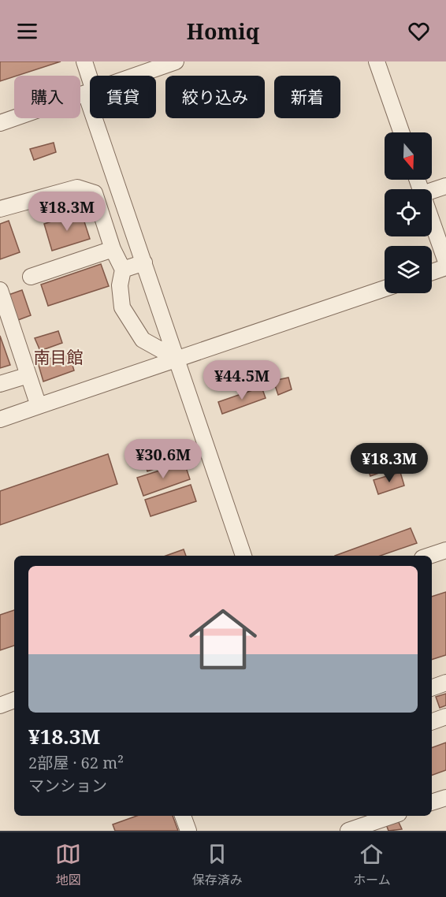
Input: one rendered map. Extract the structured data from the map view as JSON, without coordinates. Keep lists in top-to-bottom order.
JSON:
{
  "districts": ["南目館"],
  "north": "bottom",
  "page": {
    "header": "Homiq",
    "chip": [
      "購入",
      "賃貸",
      "絞り込み",
      "新着"
    ],
    "price": [
      "¥18.3M",
      "¥44.5M",
      "¥30.6M",
      "¥18.3M"
    ],
    "list": [
      {
        "name": "¥18.3M",
        "note": "2部屋 · 62 m² · マンション"
      }
    ],
    "tabs": ["地図", "保存済み", "ホーム"]
  }
}
